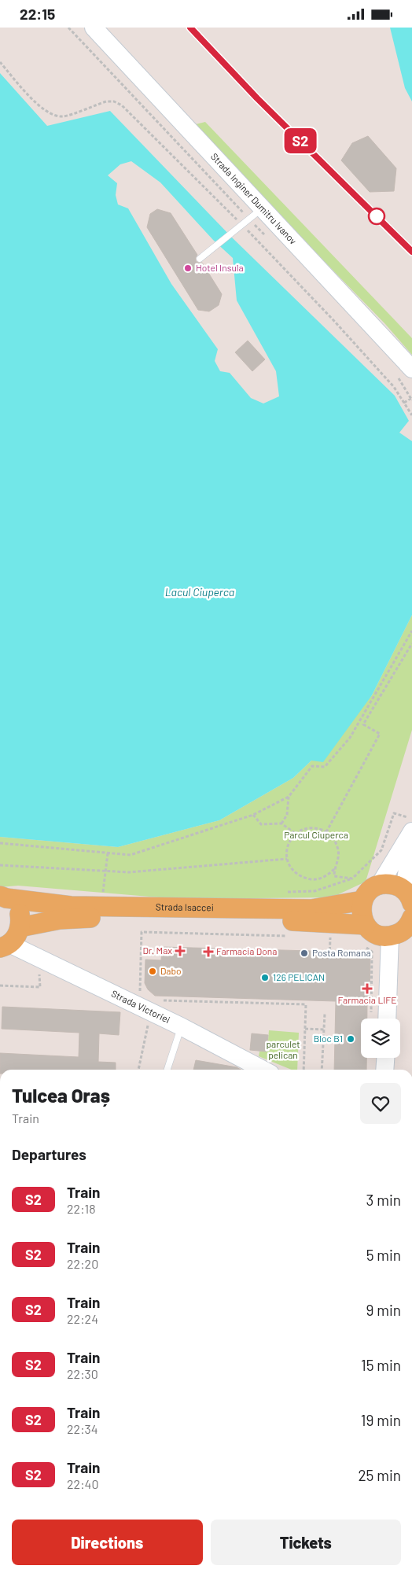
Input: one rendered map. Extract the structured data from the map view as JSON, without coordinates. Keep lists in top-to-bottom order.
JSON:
{
  "streets": {
    "main road": ["Strada Isaccei"],
    "street": ["Strada Inginer Dumitru Ivanov", "Strada Victoriei"]
  },
  "water": ["Lacul Ciuperca"],
  "parks": ["Parcul Ciuperca", "parculet pelican"],
  "places": {
    "other": [
      "Hotel Insula",
      "Posta Romana",
      "Dabo",
      "126 PELICAN",
      "Bloc B1"
    ],
    "health": ["Dr. Max", "Farmacia Dona", "Farmacia LIFE"]
  },
  "page": {
    "status": "22:15",
    "on_map": "S2",
    "heading": [
      ["Tulcea Oraș", "Train"],
      "Departures"
    ],
    "list": [
      {
        "mark": "S2",
        "name": "Train",
        "note": "22:18",
        "value": "3 min"
      },
      {
        "mark": "S2",
        "name": "Train",
        "note": "22:20",
        "value": "5 min"
      },
      {
        "mark": "S2",
        "name": "Train",
        "note": "22:24",
        "value": "9 min"
      },
      {
        "mark": "S2",
        "name": "Train",
        "note": "22:30",
        "value": "15 min"
      },
      {
        "mark": "S2",
        "name": "Train",
        "note": "22:34",
        "value": "19 min"
      },
      {
        "mark": "S2",
        "name": "Train",
        "note": "22:40",
        "value": "25 min"
      }
    ],
    "buttons": ["Directions", "Tickets"]
  }
}
